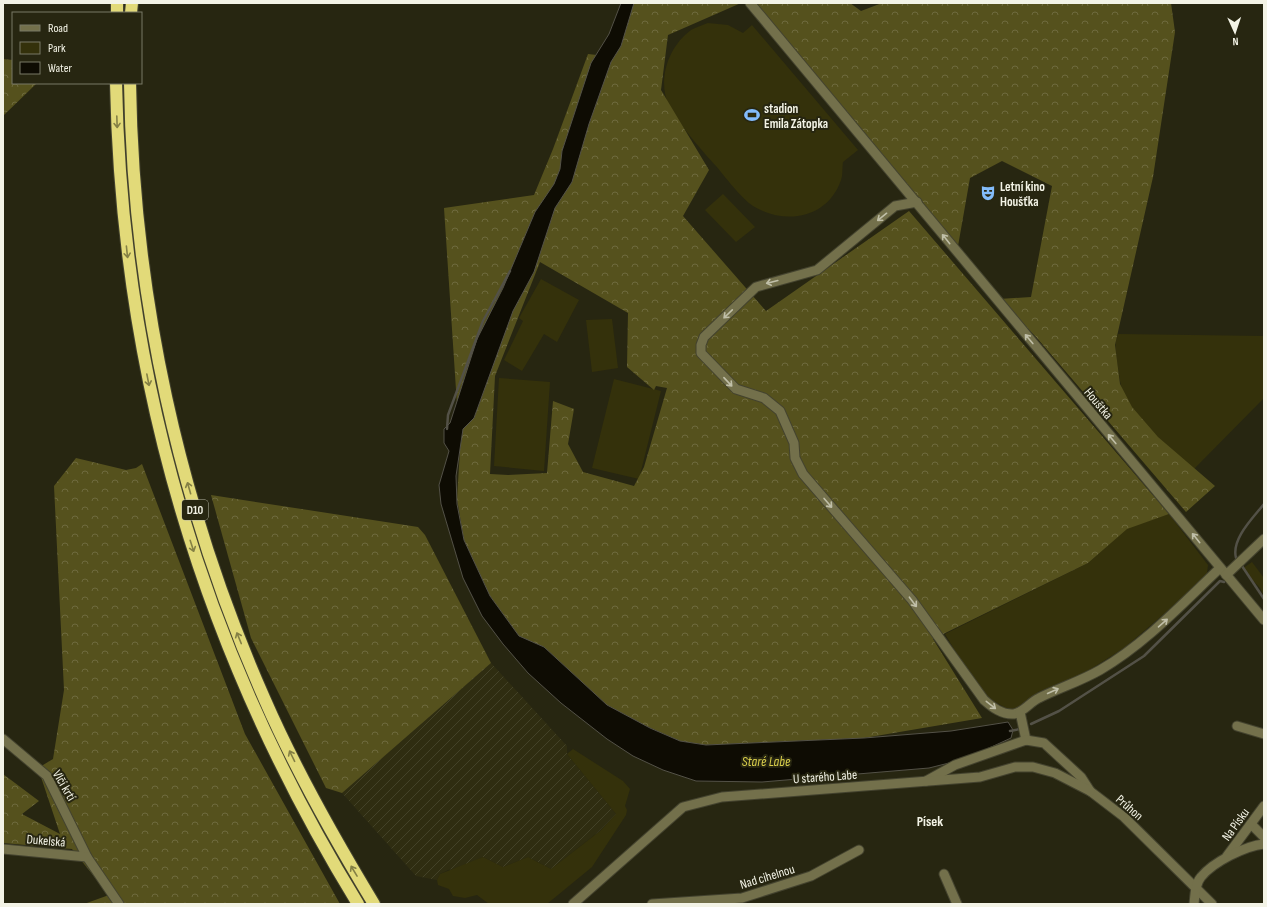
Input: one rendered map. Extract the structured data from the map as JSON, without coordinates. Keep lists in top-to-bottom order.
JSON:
{
  "streets": {
    "highway": ["D10"],
    "street": [
      "Houštka",
      "U starého Labe",
      "Vlčí krtí",
      "Průhon",
      "Na Písku",
      "Dukelská",
      "Nad cihelnou"
    ]
  },
  "crossings": [
    ["U starého Labe", "Průhon"],
    ["Vlčí krtí", "Dukelská"],
    ["Průhon", "Na Písku"]
  ],
  "one_way": ["Houštka"],
  "districts": ["Písek"],
  "water": ["Staré Labe"],
  "places": {
    "sports": ["stadion Emila Zátopka"],
    "theatre": ["Letní kino Houšťka"]
  },
  "legend": ["Road", "Park", "Water"],
  "north": "bottom"
}
